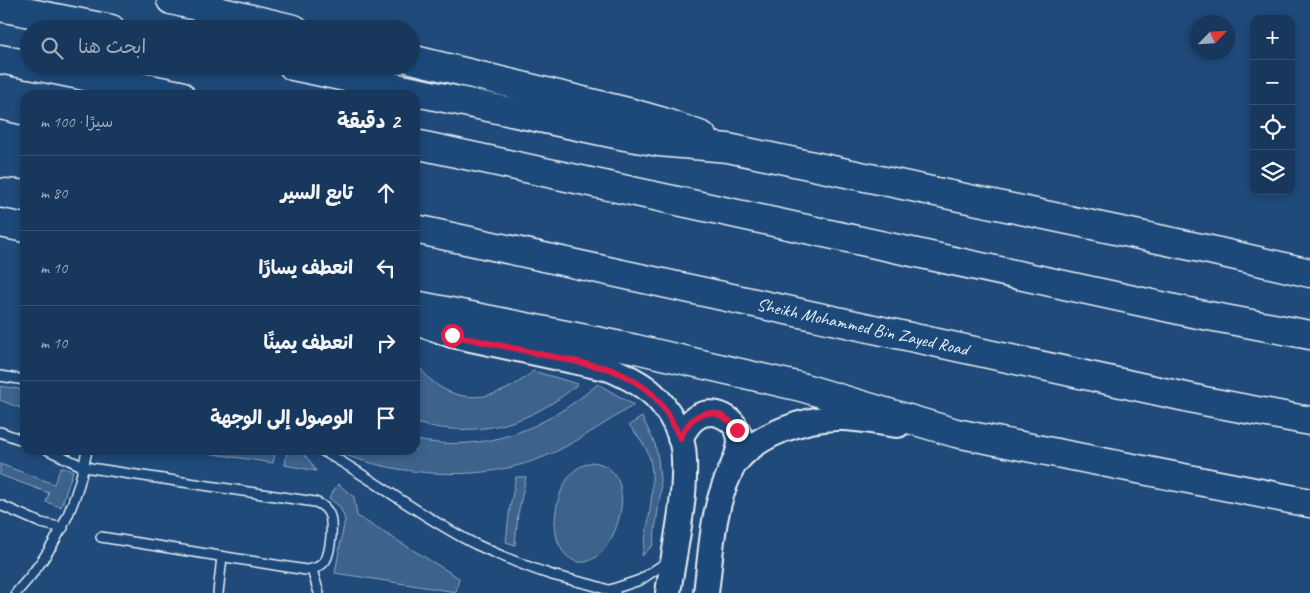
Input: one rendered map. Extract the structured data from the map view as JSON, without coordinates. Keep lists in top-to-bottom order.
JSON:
{
  "streets": {
    "highway": ["Sheikh Mohammed Bin Zayed Road"]
  },
  "north": "top right",
  "page": {
    "map_buttons": ["+", "−"],
    "search": "ابحث هنا",
    "heading": ["2 دقيقة", "سيرًا · 100 m"],
    "list": [
      ["تابع السير", "80 m"],
      ["انعطف يسارًا", "10 m"],
      ["انعطف يمينًا", "10 m"],
      "الوصول إلى الوجهة"
    ]
  }
}
